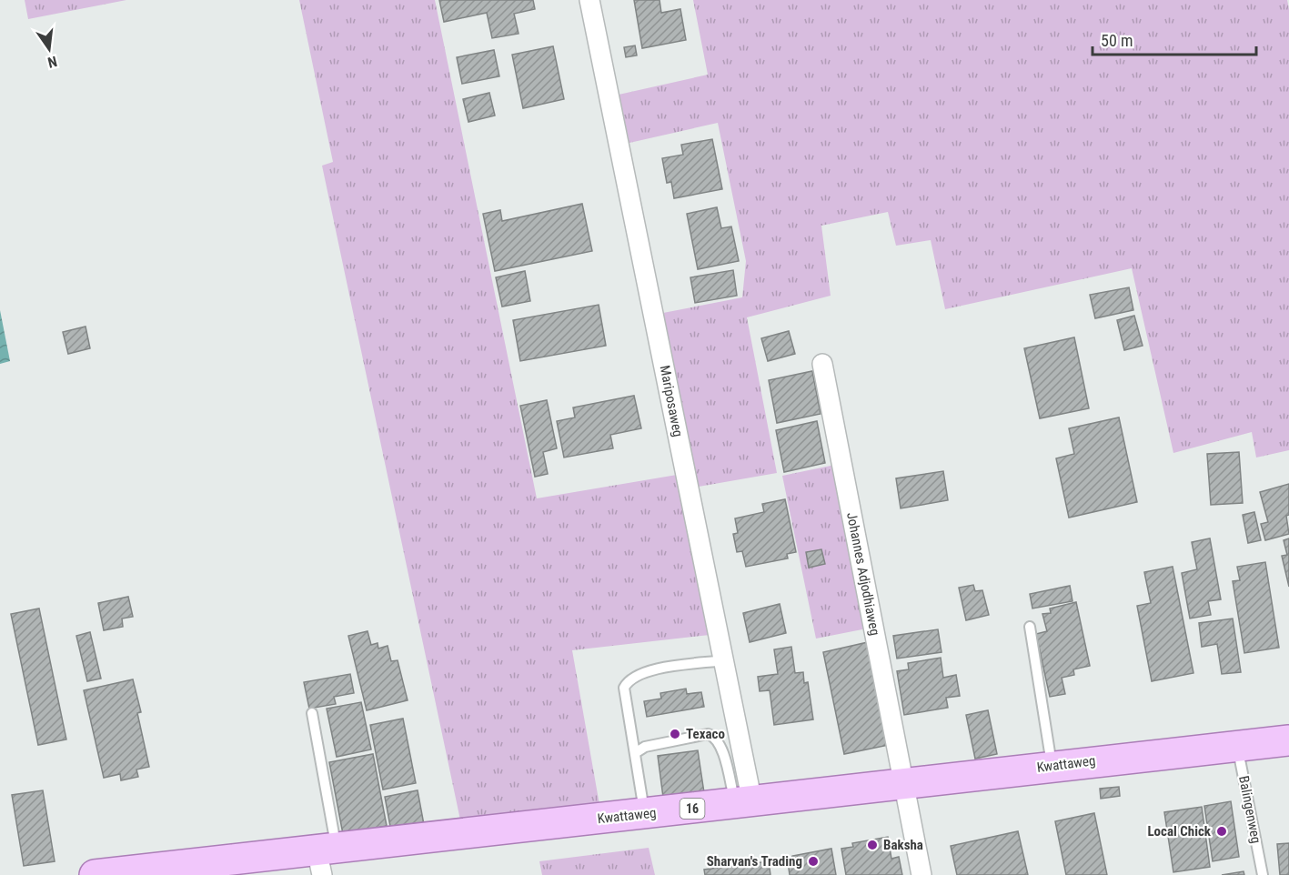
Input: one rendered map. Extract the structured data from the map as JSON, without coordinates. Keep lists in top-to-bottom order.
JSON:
{
  "streets": {
    "main road": ["Kwattaweg", "16"],
    "street": ["Mariposaweg", "Johannes Adjodhiaweg"],
    "lane": ["Balingenweg"]
  },
  "crossings": [
    ["Mariposaweg", "Kwattaweg"],
    ["Johannes Adjodhiaweg", "Kwattaweg"],
    ["Kwattaweg", "Balingenweg"]
  ],
  "places": [
    "Texaco",
    "Local Chick",
    "Baksha",
    "Sharvan's Trading"
  ],
  "scale_bar": "50 m",
  "north": "bottom"
}
